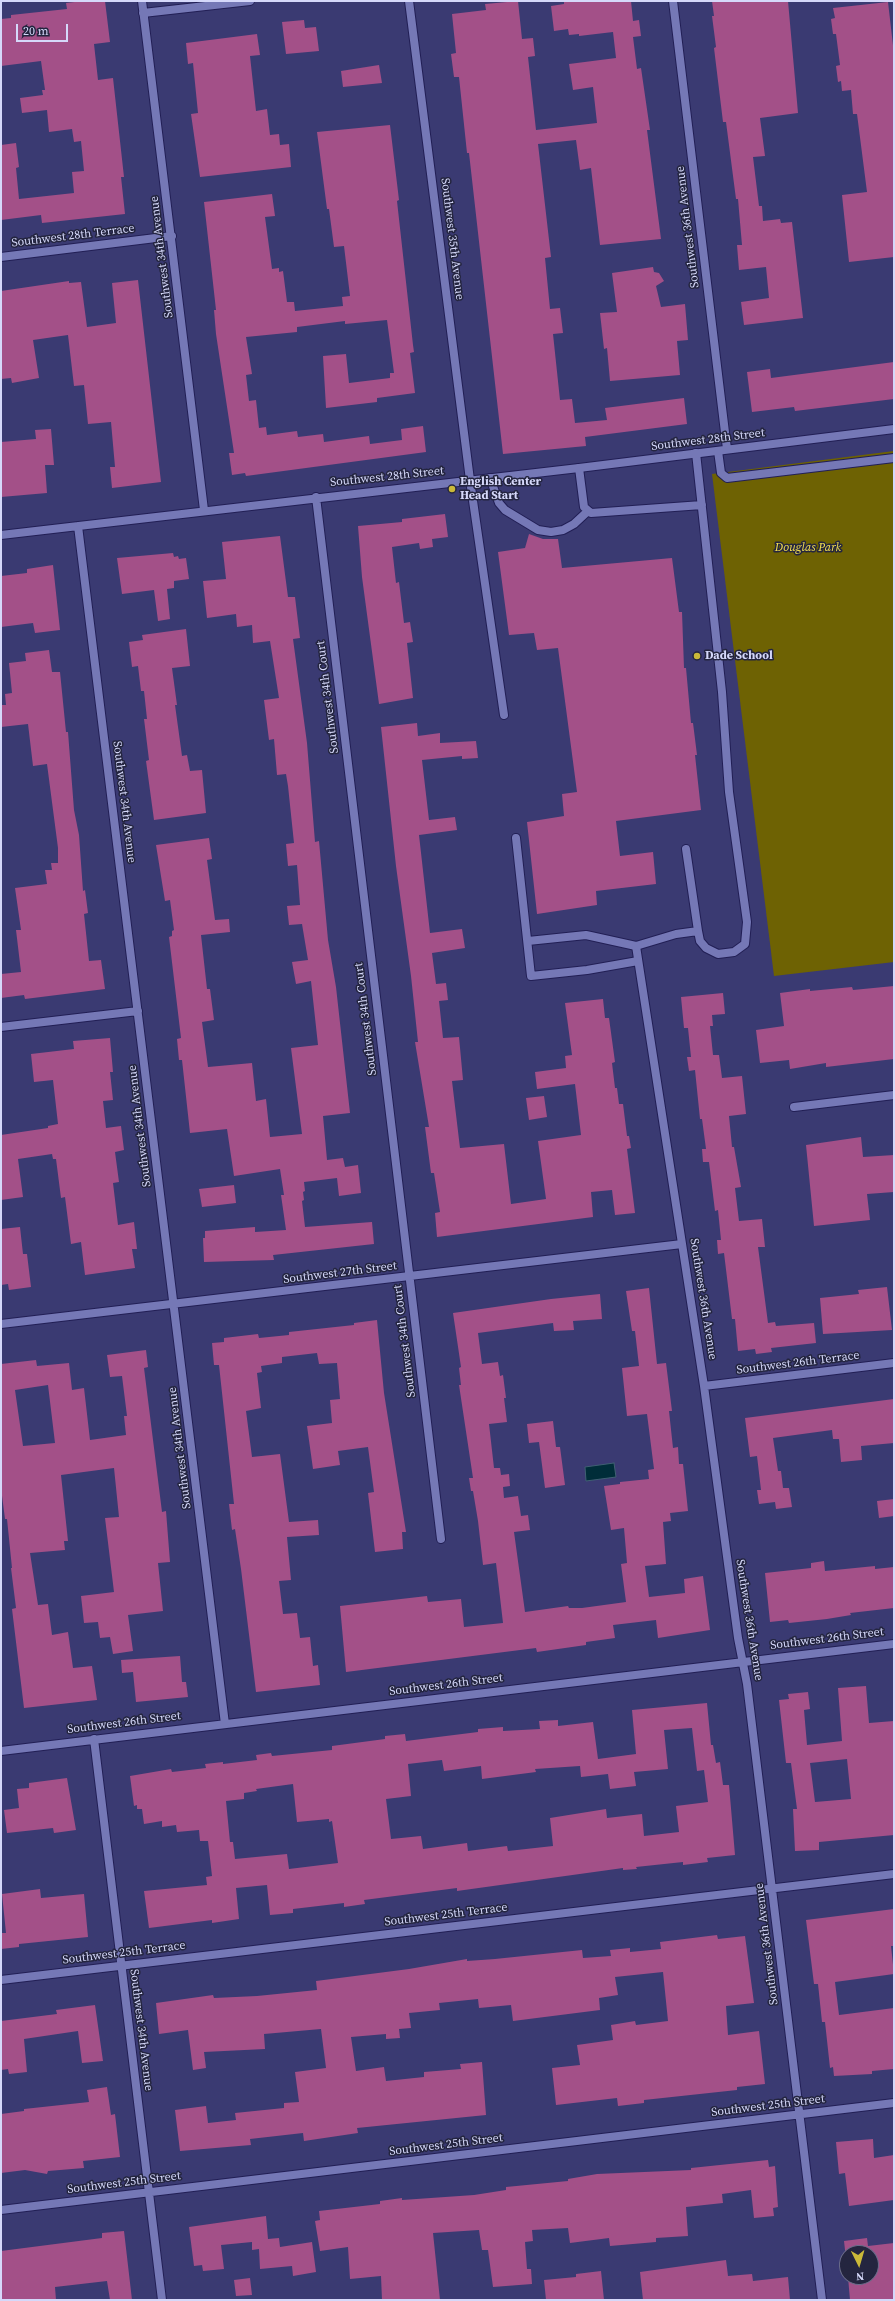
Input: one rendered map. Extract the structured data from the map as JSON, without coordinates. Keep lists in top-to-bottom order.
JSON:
{
  "streets": {
    "street": [
      "Southwest 36th Avenue",
      "Southwest 28th Terrace",
      "Southwest 35th Avenue",
      "Southwest 34th Avenue",
      "Southwest 28th Street",
      "Southwest 34th Court",
      "Southwest 27th Street",
      "Southwest 26th Terrace",
      "Southwest 26th Street",
      "Southwest 25th Terrace",
      "Southwest 25th Street"
    ]
  },
  "crossings": [
    ["Southwest 36th Avenue", "Southwest 28th Street"],
    ["Southwest 36th Avenue", "Southwest 27th Street"],
    ["Southwest 36th Avenue", "Southwest 26th Terrace"],
    ["Southwest 36th Avenue", "Southwest 26th Street"],
    ["Southwest 36th Avenue", "Southwest 25th Terrace"],
    ["Southwest 36th Avenue", "Southwest 25th Street"],
    ["Southwest 28th Terrace", "Southwest 34th Avenue"],
    ["Southwest 35th Avenue", "Southwest 28th Street"],
    ["Southwest 34th Avenue", "Southwest 28th Street"],
    ["Southwest 34th Avenue", "Southwest 27th Street"],
    ["Southwest 34th Avenue", "Southwest 26th Street"],
    ["Southwest 34th Avenue", "Southwest 25th Terrace"],
    ["Southwest 34th Avenue", "Southwest 25th Street"],
    ["Southwest 28th Street", "Southwest 34th Court"],
    ["Southwest 34th Court", "Southwest 27th Street"]
  ],
  "parks": ["Douglas Park"],
  "places": ["English Center Head Start", "Dade School"],
  "scale_bar": "20 m",
  "north": "bottom"
}
